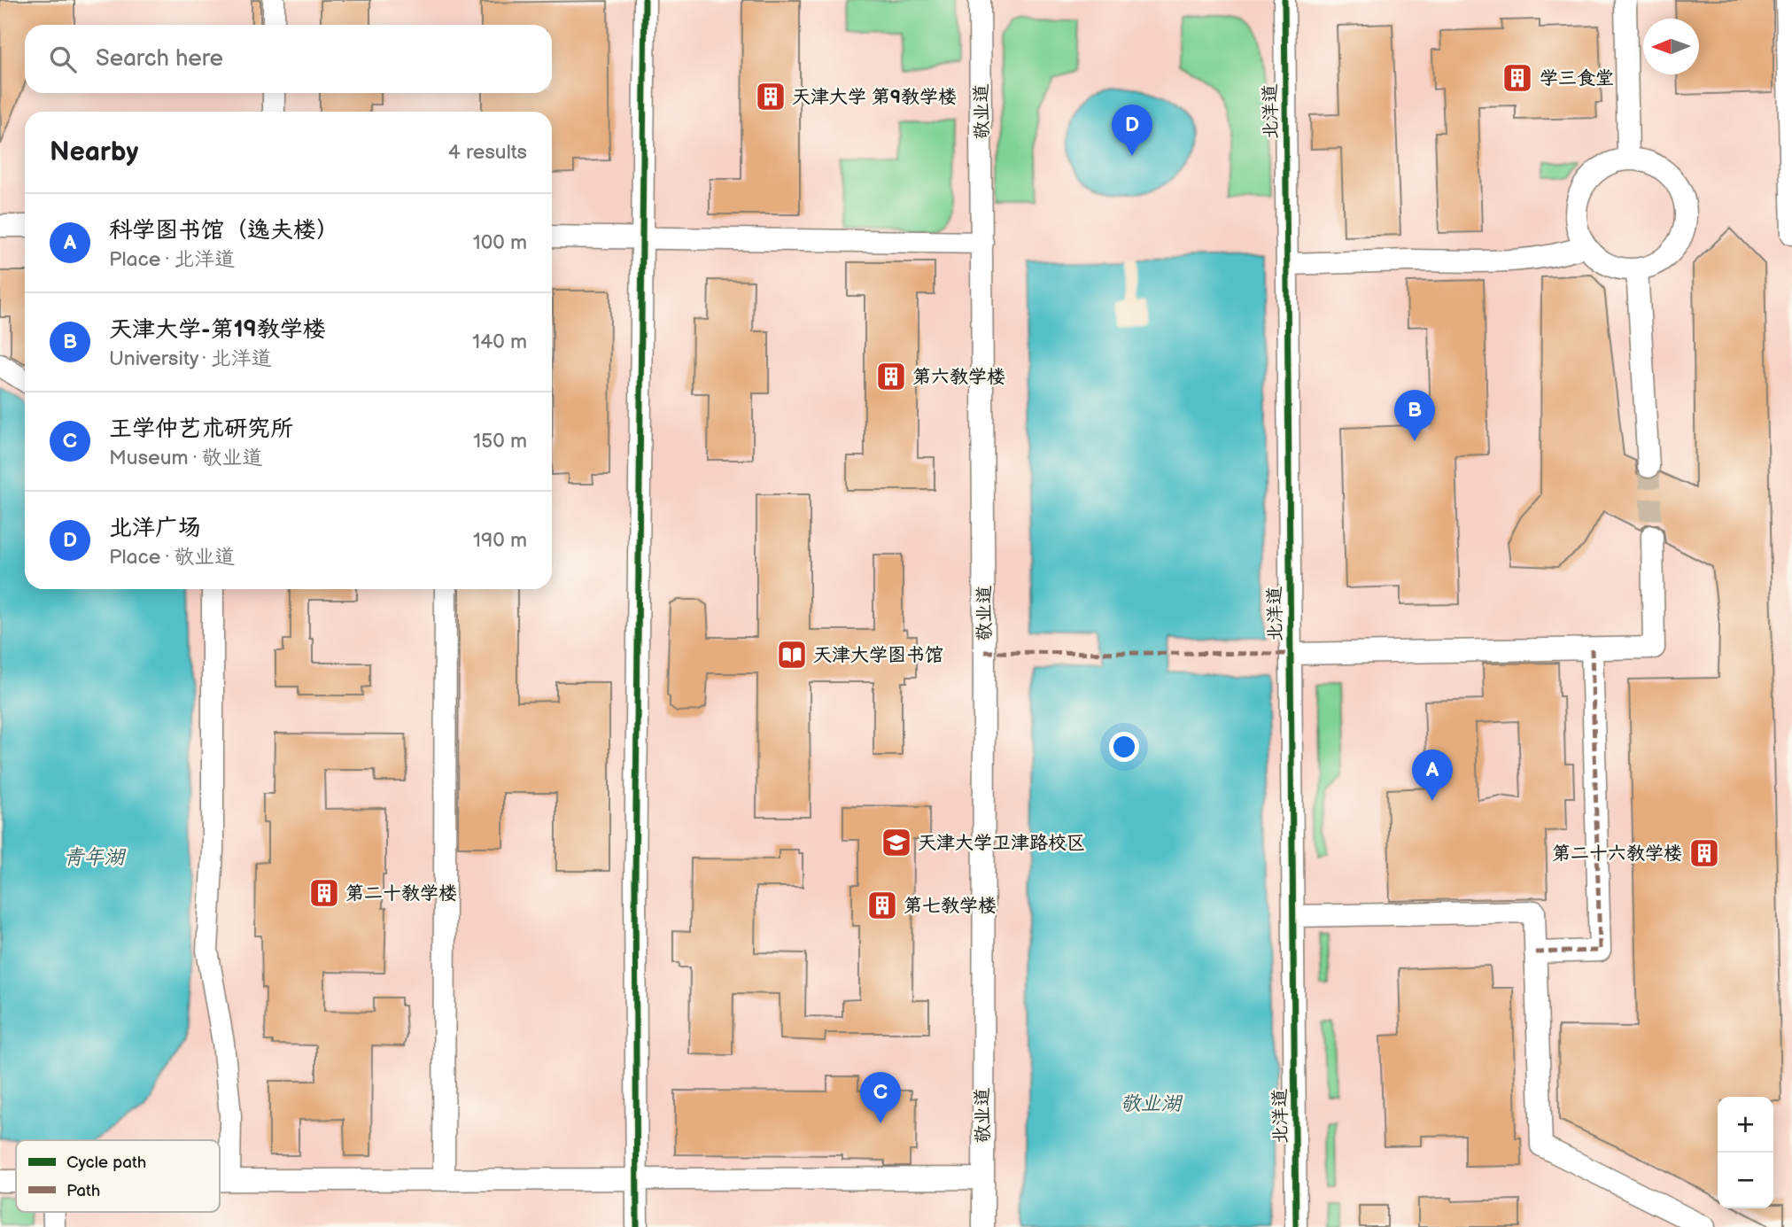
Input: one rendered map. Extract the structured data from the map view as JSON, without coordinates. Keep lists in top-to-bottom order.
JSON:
{
  "streets": {
    "street": ["敬业道", "北洋道"]
  },
  "water": ["青年湖", "敬业湖"],
  "places": {
    "building": [
      "学三食堂",
      "天津大学 第9教学楼",
      "第六教学楼",
      "第二十六教学楼",
      "第二十教学楼",
      "第七教学楼"
    ],
    "library": ["天津大学图书馆"],
    "school or university": ["天津大学卫津路校区"]
  },
  "legend": ["Cycle path", "Path"],
  "north": "left",
  "page": {
    "search": "Search here",
    "pins": [
      "D",
      "B",
      "A",
      "C"
    ],
    "heading": ["Nearby", "4 results"],
    "list": [
      {
        "mark": "A",
        "name": "科学图书馆（逸夫楼）",
        "note": "Place · 北洋道",
        "value": "100 m"
      },
      {
        "mark": "B",
        "name": "天津大学-第19教学楼",
        "note": "University · 北洋道",
        "value": "140 m"
      },
      {
        "mark": "C",
        "name": "王学仲艺术研究所",
        "note": "Museum · 敬业道",
        "value": "150 m"
      },
      {
        "mark": "D",
        "name": "北洋广场",
        "note": "Place · 敬业道",
        "value": "190 m"
      }
    ],
    "map_buttons": ["+", "−"]
  }
}
